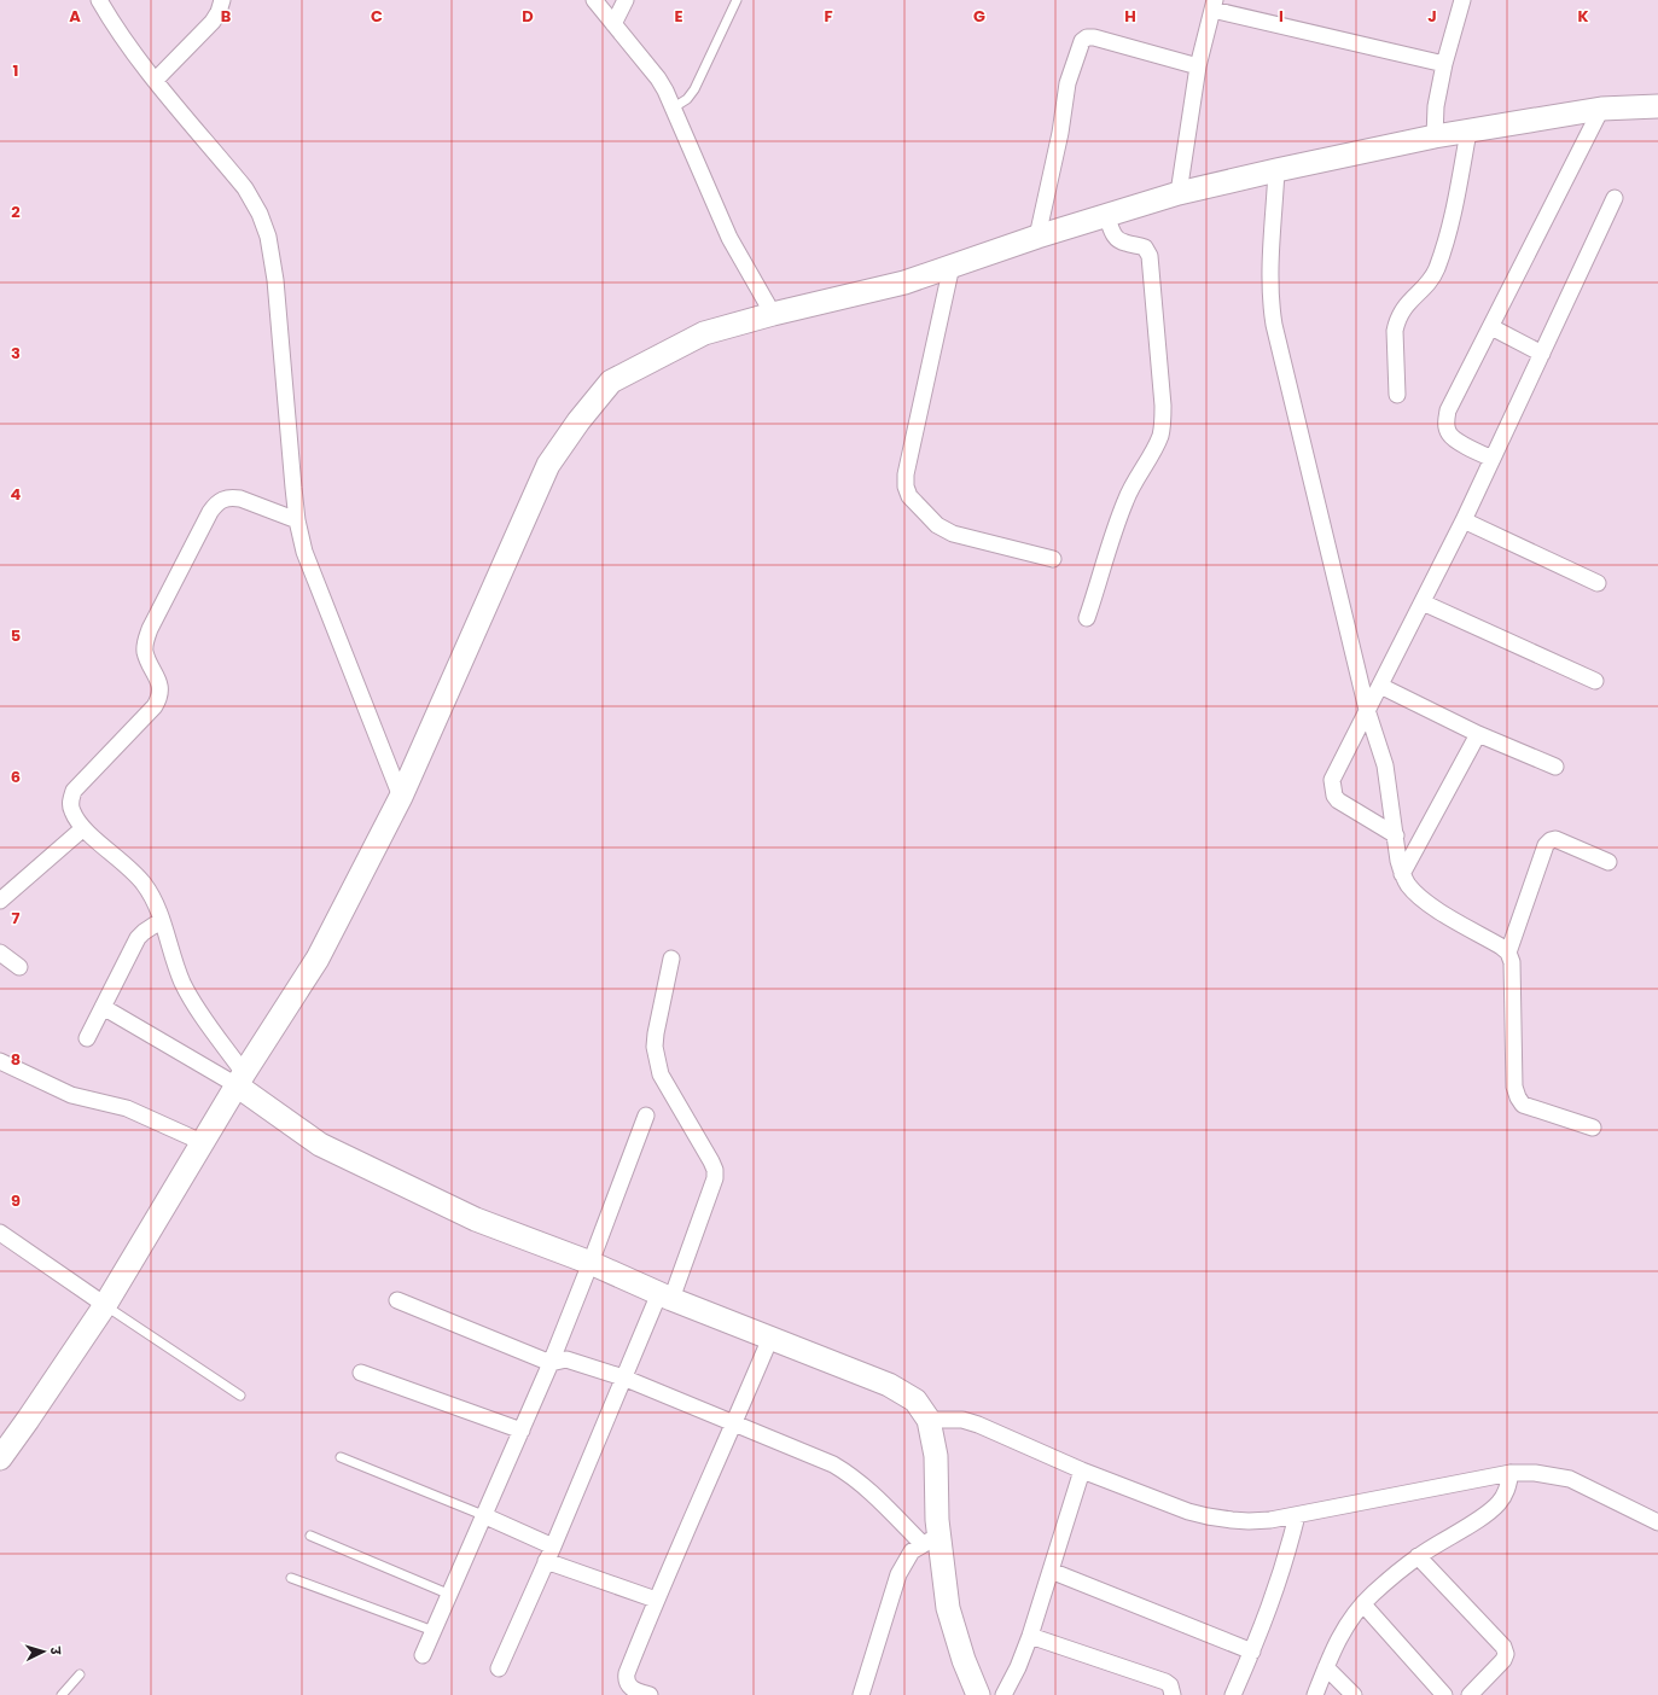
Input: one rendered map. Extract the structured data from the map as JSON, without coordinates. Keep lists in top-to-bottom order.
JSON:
{
  "north": "right",
  "grid": {
    "columns": [
      "A",
      "B",
      "C",
      "D",
      "E",
      "F",
      "G",
      "H",
      "I",
      "J",
      "K"
    ],
    "rows": [
      "1",
      "2",
      "3",
      "4",
      "5",
      "6",
      "7",
      "8",
      "9"
    ]
  }
}
